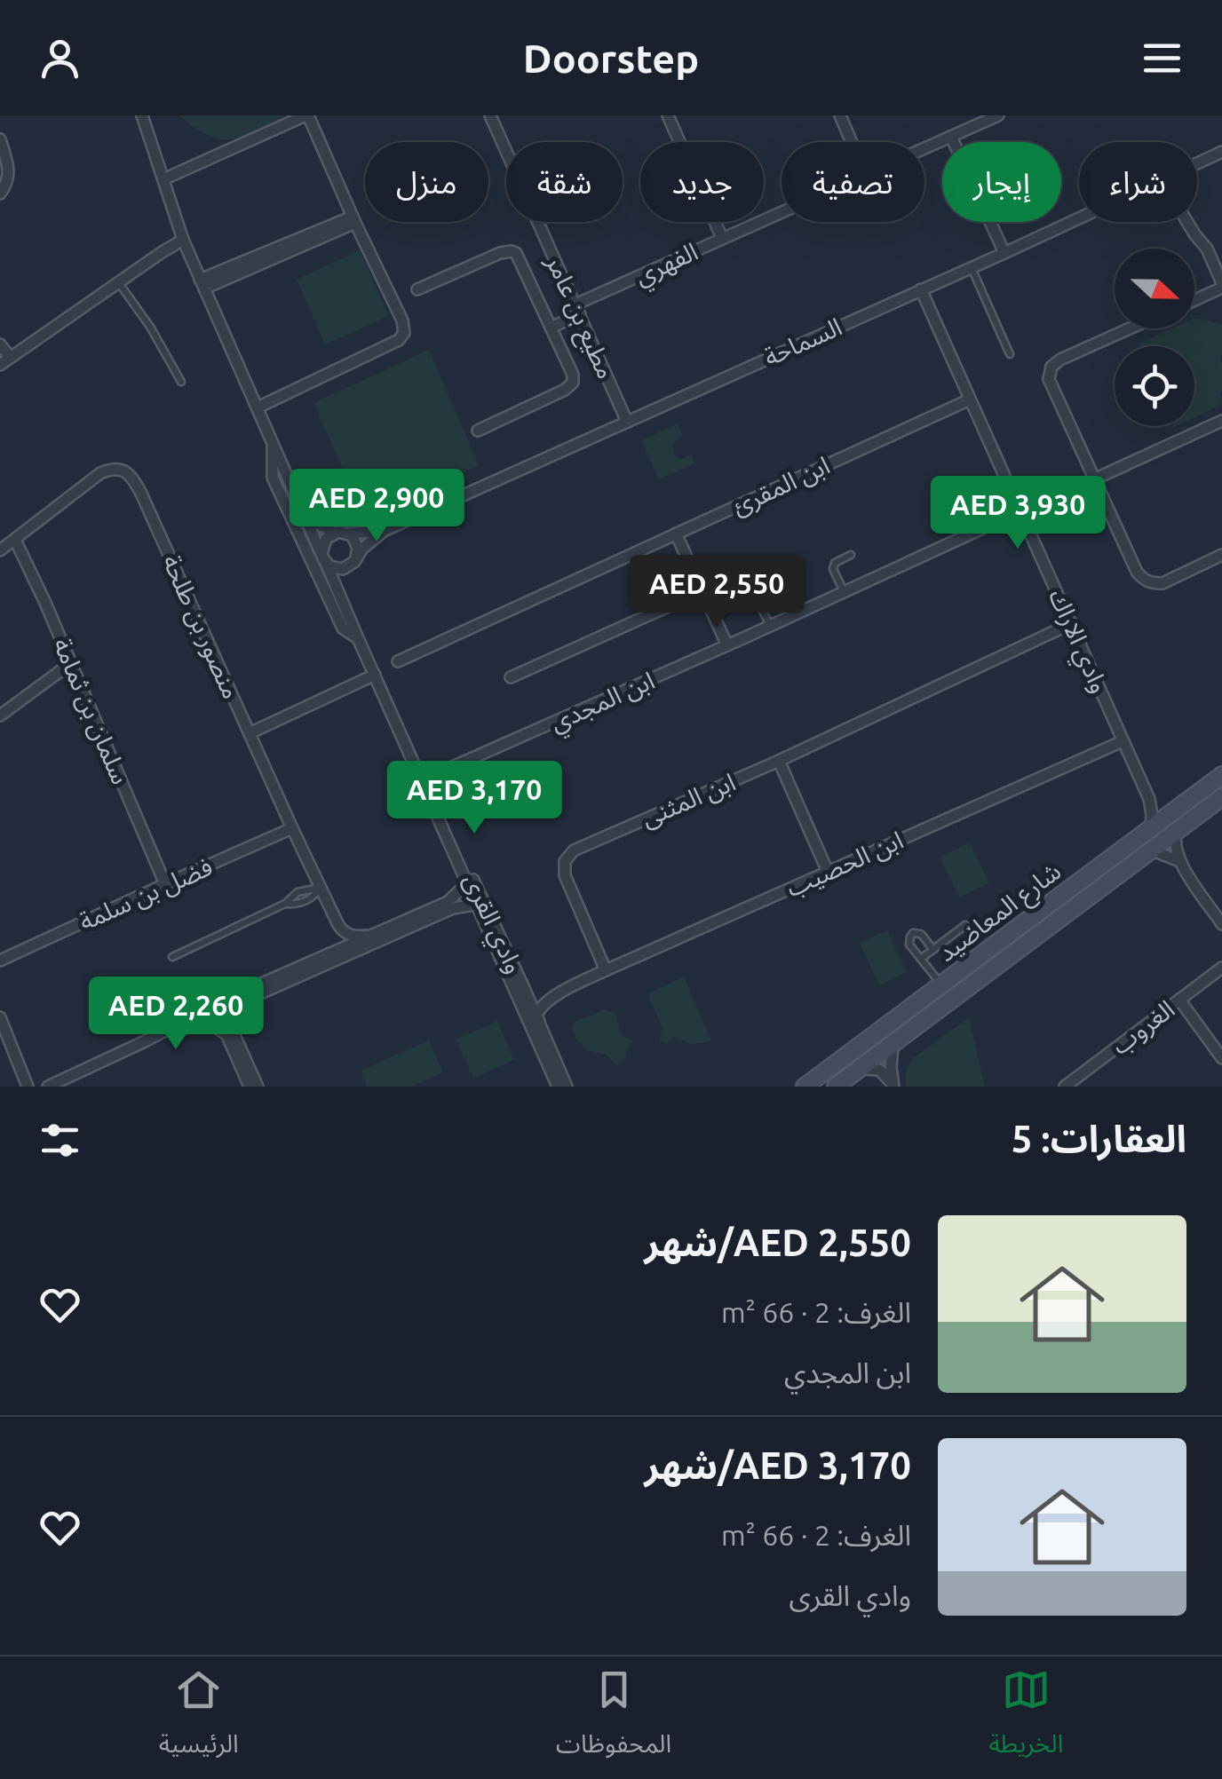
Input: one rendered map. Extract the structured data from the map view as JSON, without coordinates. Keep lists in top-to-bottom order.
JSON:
{
  "streets": {
    "street": [
      "الفهري",
      "مطيع بن عامر",
      "السماحة",
      "ابن المقرئ",
      "منصور بن طلحة",
      "وادي الاراك",
      "ابن المجدي",
      "سلمان بن ثمامة",
      "ابن المثنى",
      "ابن الحصيب",
      "فضل بن سلمة",
      "شارع المعاضيد",
      "وادي القرى",
      "الغروب"
    ]
  },
  "crossings": [
    ["الفهري", "مطيع بن عامر"],
    ["مطيع بن عامر", "السماحة"],
    ["السماحة", "وادي الاراك"],
    ["السماحة", "وادي القرى"],
    ["ابن المقرئ", "وادي الاراك"],
    ["منصور بن طلحة", "سلمان بن ثمامة"],
    ["منصور بن طلحة", "فضل بن سلمة"],
    ["وادي الاراك", "ابن المجدي"],
    ["وادي الاراك", "ابن المثنى"],
    ["وادي الاراك", "ابن الحصيب"],
    ["وادي الاراك", "شارع المعاضيد"],
    ["ابن المجدي", "وادي القرى"],
    ["سلمان بن ثمامة", "فضل بن سلمة"],
    ["ابن المثنى", "ابن الحصيب"],
    ["ابن الحصيب", "وادي القرى"]
  ],
  "north": "right",
  "page": {
    "header": "Doorstep",
    "chip": [
      "شراء",
      "إيجار",
      "تصفية",
      "جديد",
      "شقة",
      "منزل"
    ],
    "price": [
      "AED 2,900",
      "AED 3,930",
      "AED 2,550",
      "AED 3,170",
      "AED 2,260"
    ],
    "heading": "العقارات: 5",
    "list": [
      {
        "name": "AED 2,550/شهر",
        "note": "الغرف: 2 · 66 m² · ابن المجدي"
      },
      {
        "name": "AED 3,170/شهر",
        "note": "الغرف: 2 · 66 m² · وادي القرى"
      }
    ],
    "tabs": ["الخريطة", "المحفوظات", "الرئيسية"]
  }
}
